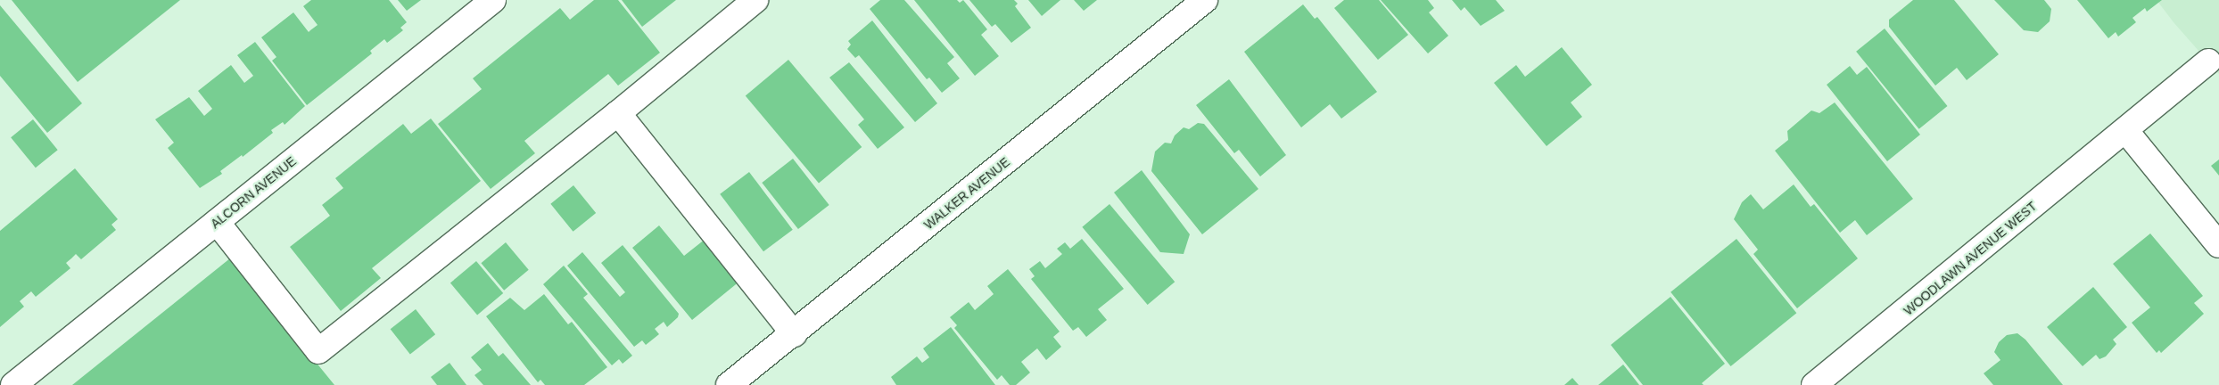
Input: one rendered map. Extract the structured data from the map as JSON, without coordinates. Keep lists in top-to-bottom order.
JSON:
{
  "streets": {
    "street": ["ALCORN AVENUE", "WALKER AVENUE", "WOODLAWN AVENUE WEST"]
  }
}
